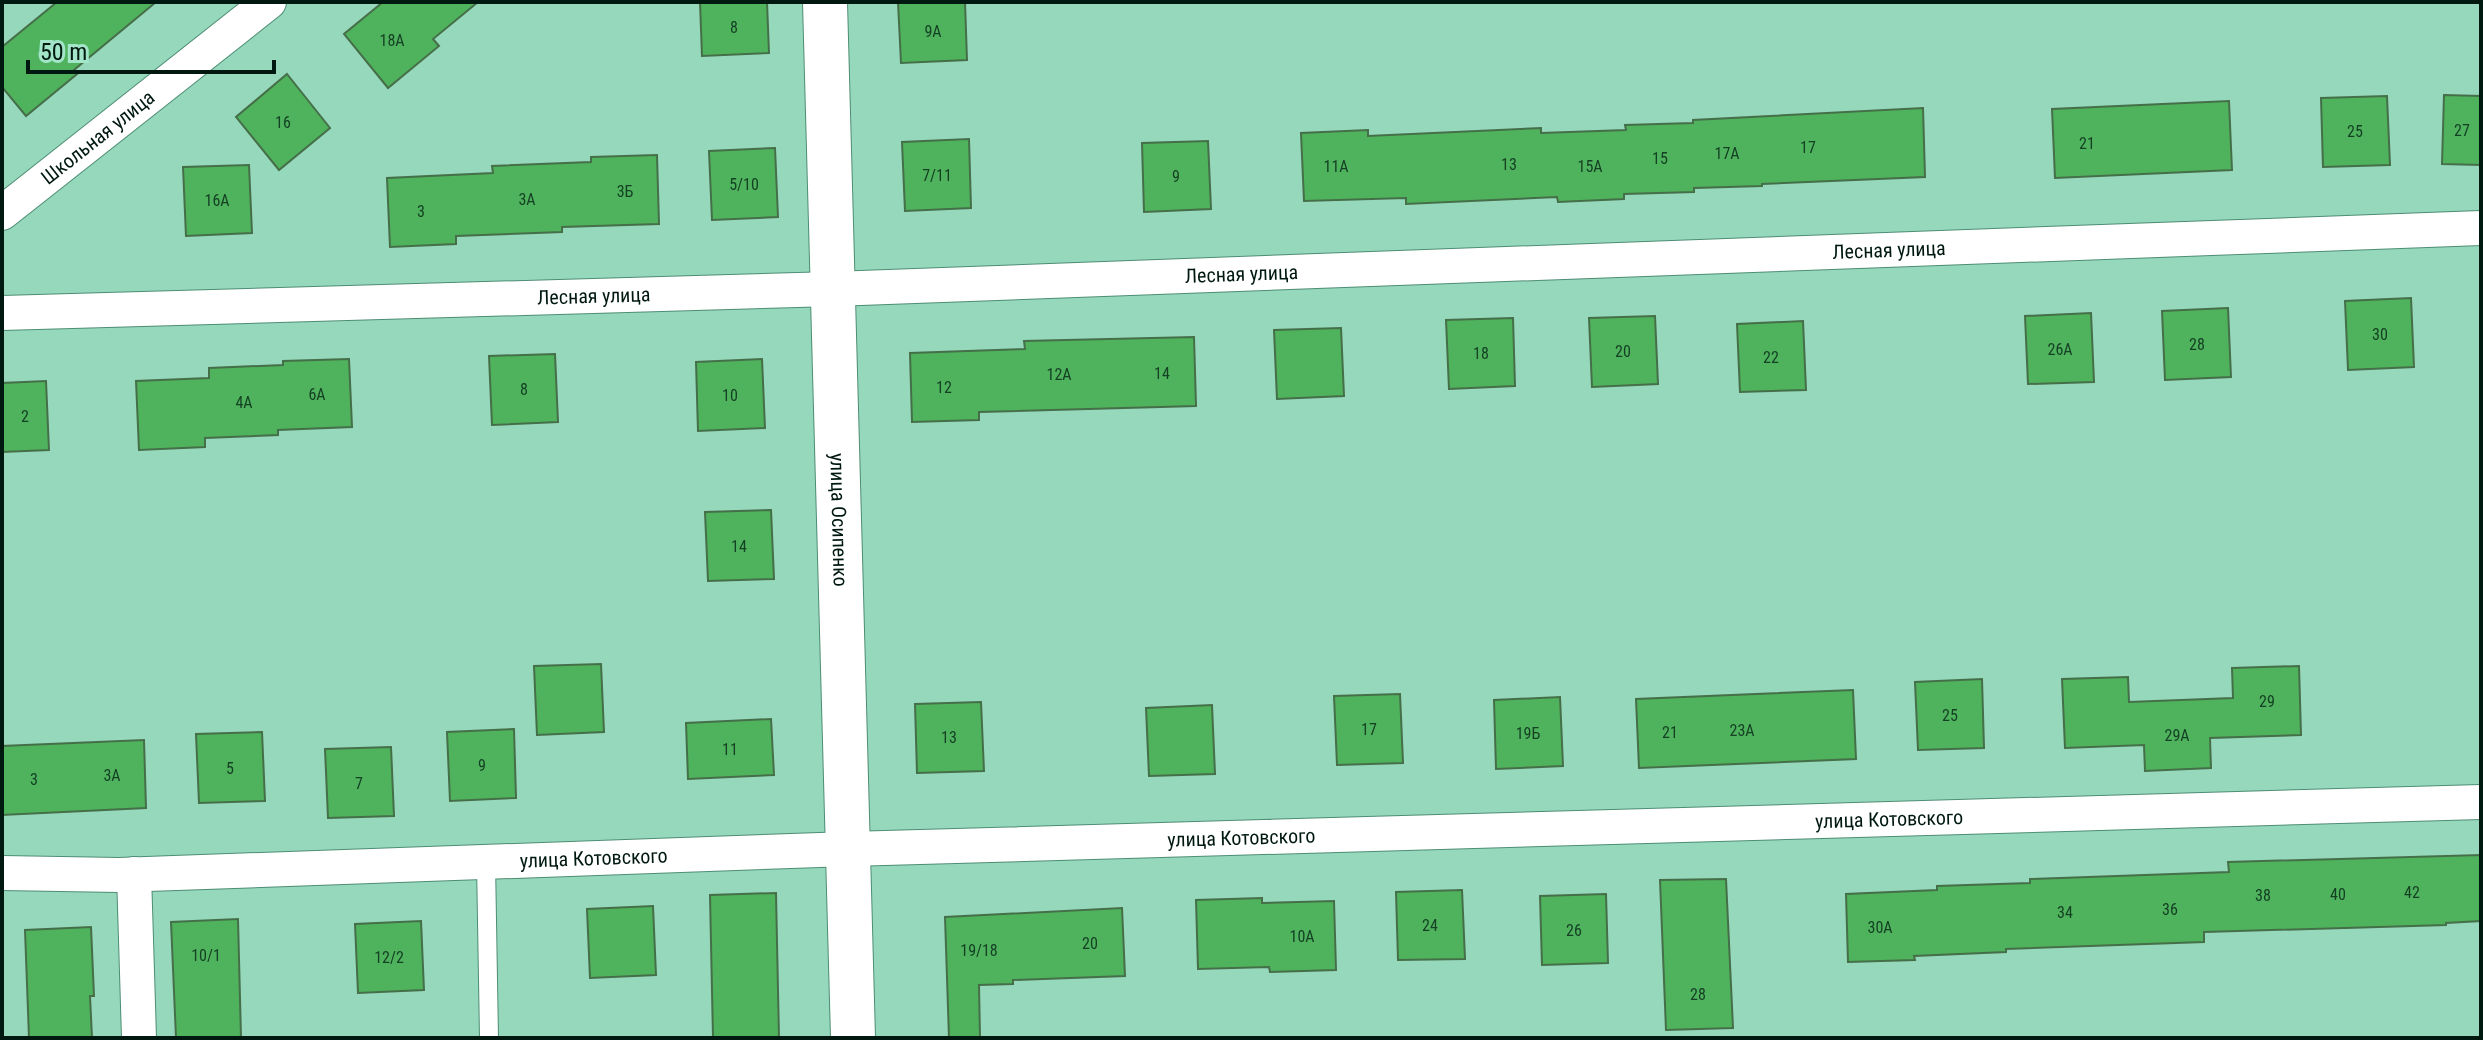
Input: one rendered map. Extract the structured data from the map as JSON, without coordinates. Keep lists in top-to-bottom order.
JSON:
{
  "streets": {
    "street": [
      "Школьная улица",
      "Лесная улица",
      "улица Осипенко",
      "улица Котовского"
    ]
  },
  "crossings": [
    ["Лесная улица", "улица Осипенко"],
    ["улица Осипенко", "улица Котовского"]
  ],
  "house_numbers": [
    "8",
    "9А",
    "18А",
    "16",
    "27",
    "25",
    "21",
    "17",
    "17А",
    "15",
    "13",
    "11А",
    "15А",
    "7/11",
    "9",
    "5/10",
    "3Б",
    "3А",
    "16А",
    "3",
    "30",
    "28",
    "26А",
    "20",
    "18",
    "22",
    "14",
    "12А",
    "12",
    "8",
    "6А",
    "10",
    "4А",
    "2",
    "14",
    "29",
    "25",
    "17",
    "23А",
    "21",
    "19Б",
    "29А",
    "13",
    "11",
    "9",
    "5",
    "3А",
    "3",
    "7",
    "42",
    "40",
    "38",
    "36",
    "34",
    "24",
    "30А",
    "26",
    "10А",
    "20",
    "19/18",
    "10/1",
    "12/2",
    "28"
  ],
  "scale_bar": "50 m"
}
